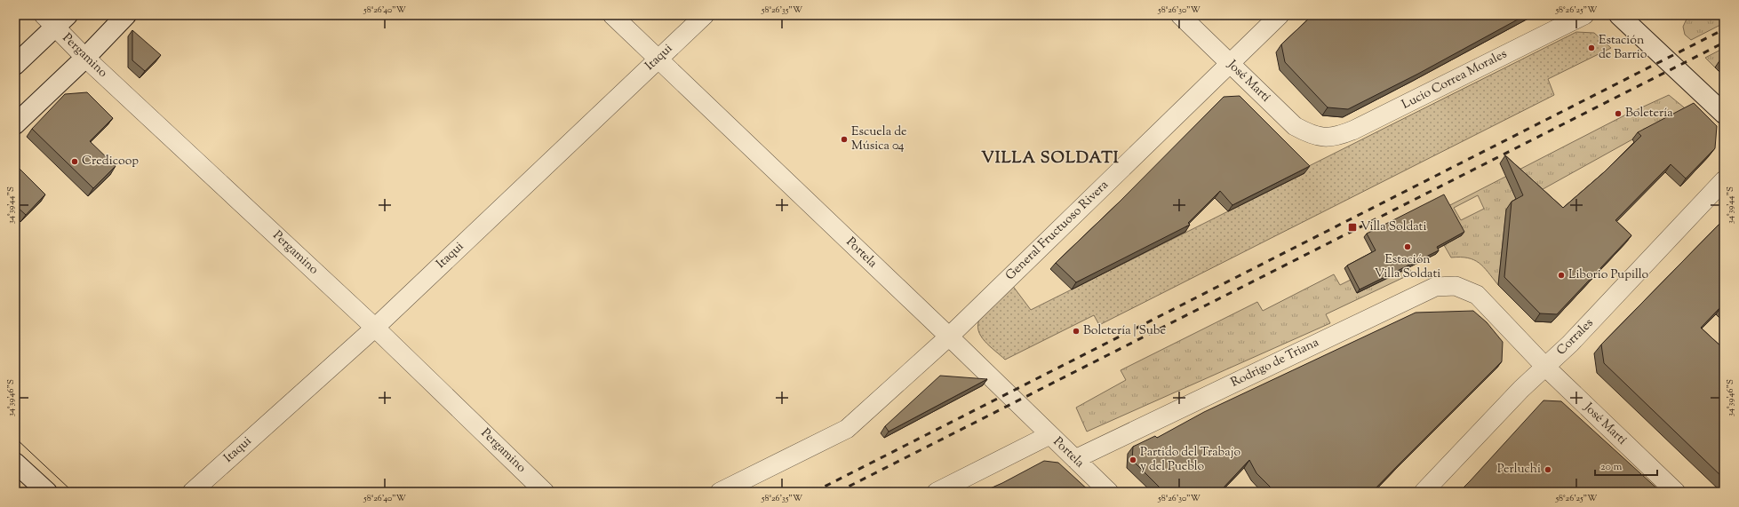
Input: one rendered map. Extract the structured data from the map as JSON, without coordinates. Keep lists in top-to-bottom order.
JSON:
{
  "streets": {
    "street": [
      "Pergamino",
      "Itaqui",
      "Lucio Correa Morales",
      "José Martí",
      "General Fructuoso Rivera",
      "Portela",
      "Corrales",
      "Rodrigo de Triana"
    ]
  },
  "crossings": [
    ["Pergamino", "Itaqui"],
    ["Itaqui", "Portela"],
    ["Lucio Correa Morales", "José Martí"],
    ["José Martí", "General Fructuoso Rivera"],
    ["José Martí", "Corrales"],
    ["José Martí", "Rodrigo de Triana"],
    ["General Fructuoso Rivera", "Portela"],
    ["Portela", "Rodrigo de Triana"]
  ],
  "districts": ["VILLA SOLDATI"],
  "places": {
    "other": [
      "Estación de Barrio",
      "Boletería",
      "Escuela de Música 04",
      "Credicoop",
      "Estación Villa Soldati",
      "Liborio Pupillo",
      "Boletería | Sube",
      "Partido del Trabajo y del Pueblo",
      "Perluchi"
    ],
    "transit": ["Villa Soldati"]
  },
  "scale_bar": "20 m",
  "coordinates": [
    "58°26'40\"W",
    "58°26'35\"W",
    "58°26'30\"W",
    "58°26'25\"W",
    "34°39'44\"S",
    "34°39'46\"S"
  ]
}
